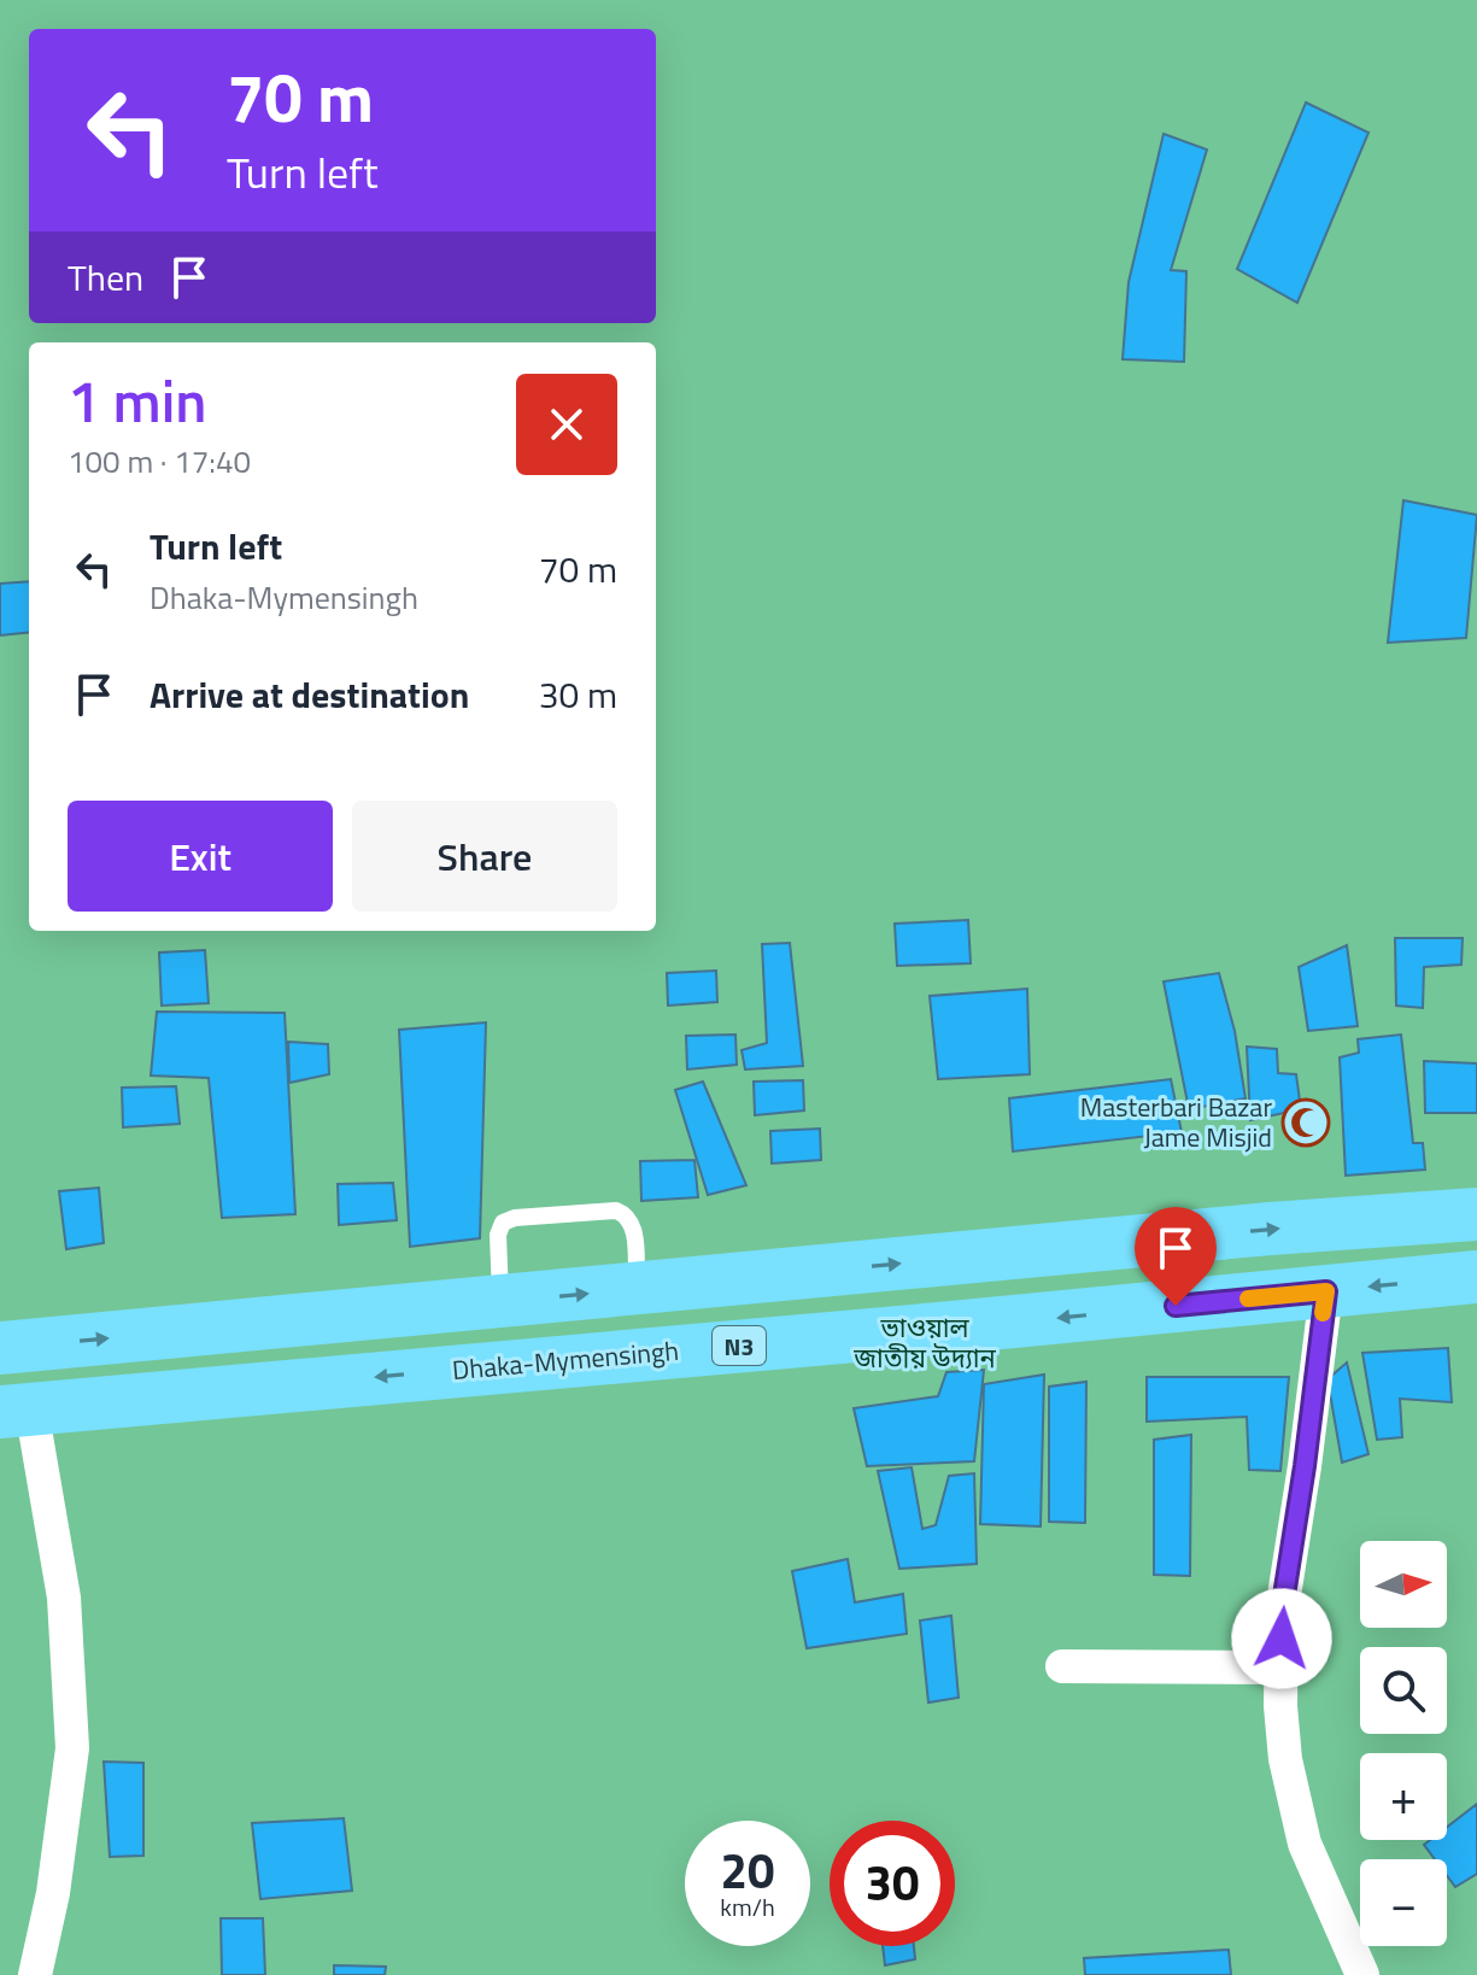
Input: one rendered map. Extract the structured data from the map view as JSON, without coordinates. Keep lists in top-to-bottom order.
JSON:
{
  "streets": {
    "highway": ["N3", "Dhaka-Mymensingh"]
  },
  "parks": ["ভাওয়াল জাতীয় উদ্যান"],
  "places": {
    "mosque": ["Masterbari Bazar Jame Misjid"]
  },
  "north": "right",
  "page": {
    "turn": ["70 m", "Turn left"],
    "then": "Then",
    "heading": ["1 min", "100 m · 17:40"],
    "list": [
      {
        "name": "Turn left",
        "note": "Dhaka-Mymensingh",
        "value": "70 m"
      },
      {
        "name": "Arrive at destination",
        "value": "30 m"
      }
    ],
    "buttons": ["Exit", "Share"],
    "map_buttons": ["+", "−"],
    "speed": "20 km/h",
    "limit": "30"
  }
}
